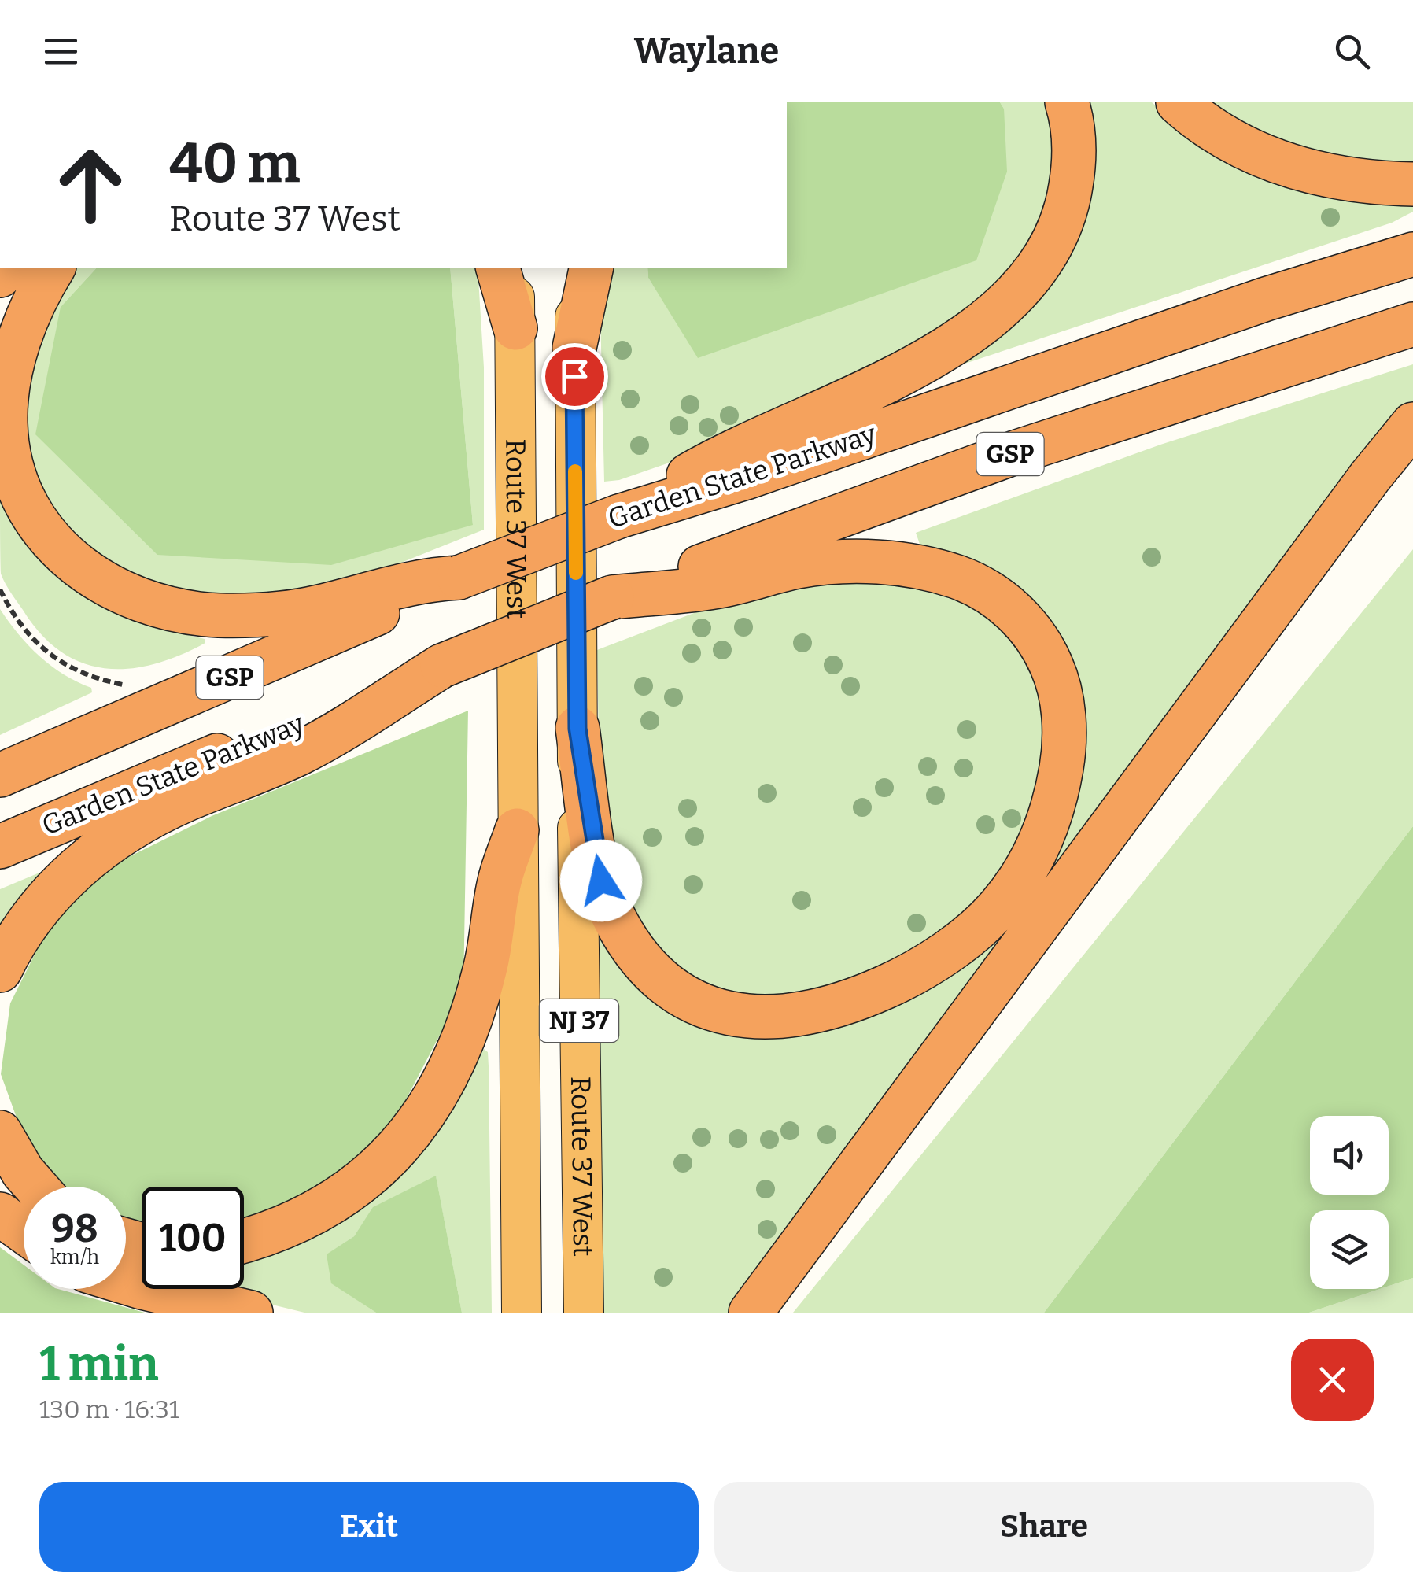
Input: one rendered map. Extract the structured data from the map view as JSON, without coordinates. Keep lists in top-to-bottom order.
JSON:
{
  "streets": {
    "highway": [
      "GSP",
      "Garden State Parkway",
      "Route 37 West",
      "NJ 37"
    ]
  },
  "page": {
    "header": "Waylane",
    "turn": ["40 m", "Route 37 West"],
    "speed": "98 km/h",
    "limit": "100",
    "heading": ["1 min", "130 m · 16:31"],
    "buttons": ["Exit", "Share"]
  }
}
